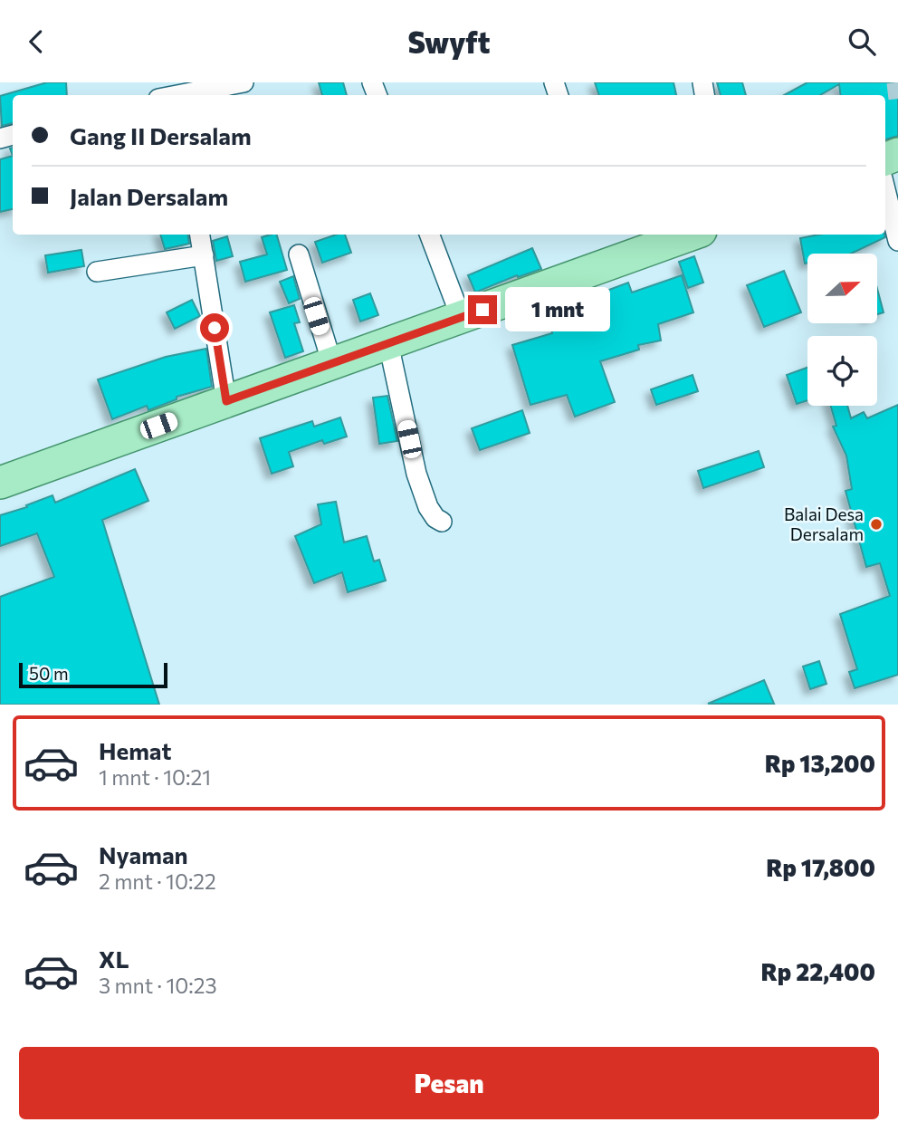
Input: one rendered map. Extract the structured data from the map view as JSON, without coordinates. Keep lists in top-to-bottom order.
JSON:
{
  "places": ["Balai Desa Dersalam"],
  "scale_bar": "50 m",
  "north": "right",
  "page": {
    "header": "Swyft",
    "banner": ["Gang II Dersalam", "Jalan Dersalam"],
    "bubble": "1 mnt",
    "scale": "50 m",
    "list": [
      {
        "name": "Hemat",
        "note": "1 mnt · 10:21",
        "value": "Rp 13,200"
      },
      {
        "name": "Nyaman",
        "note": "2 mnt · 10:22",
        "value": "Rp 17,800"
      },
      {
        "name": "XL",
        "note": "3 mnt · 10:23",
        "value": "Rp 22,400"
      }
    ],
    "buttons": "Pesan"
  }
}
